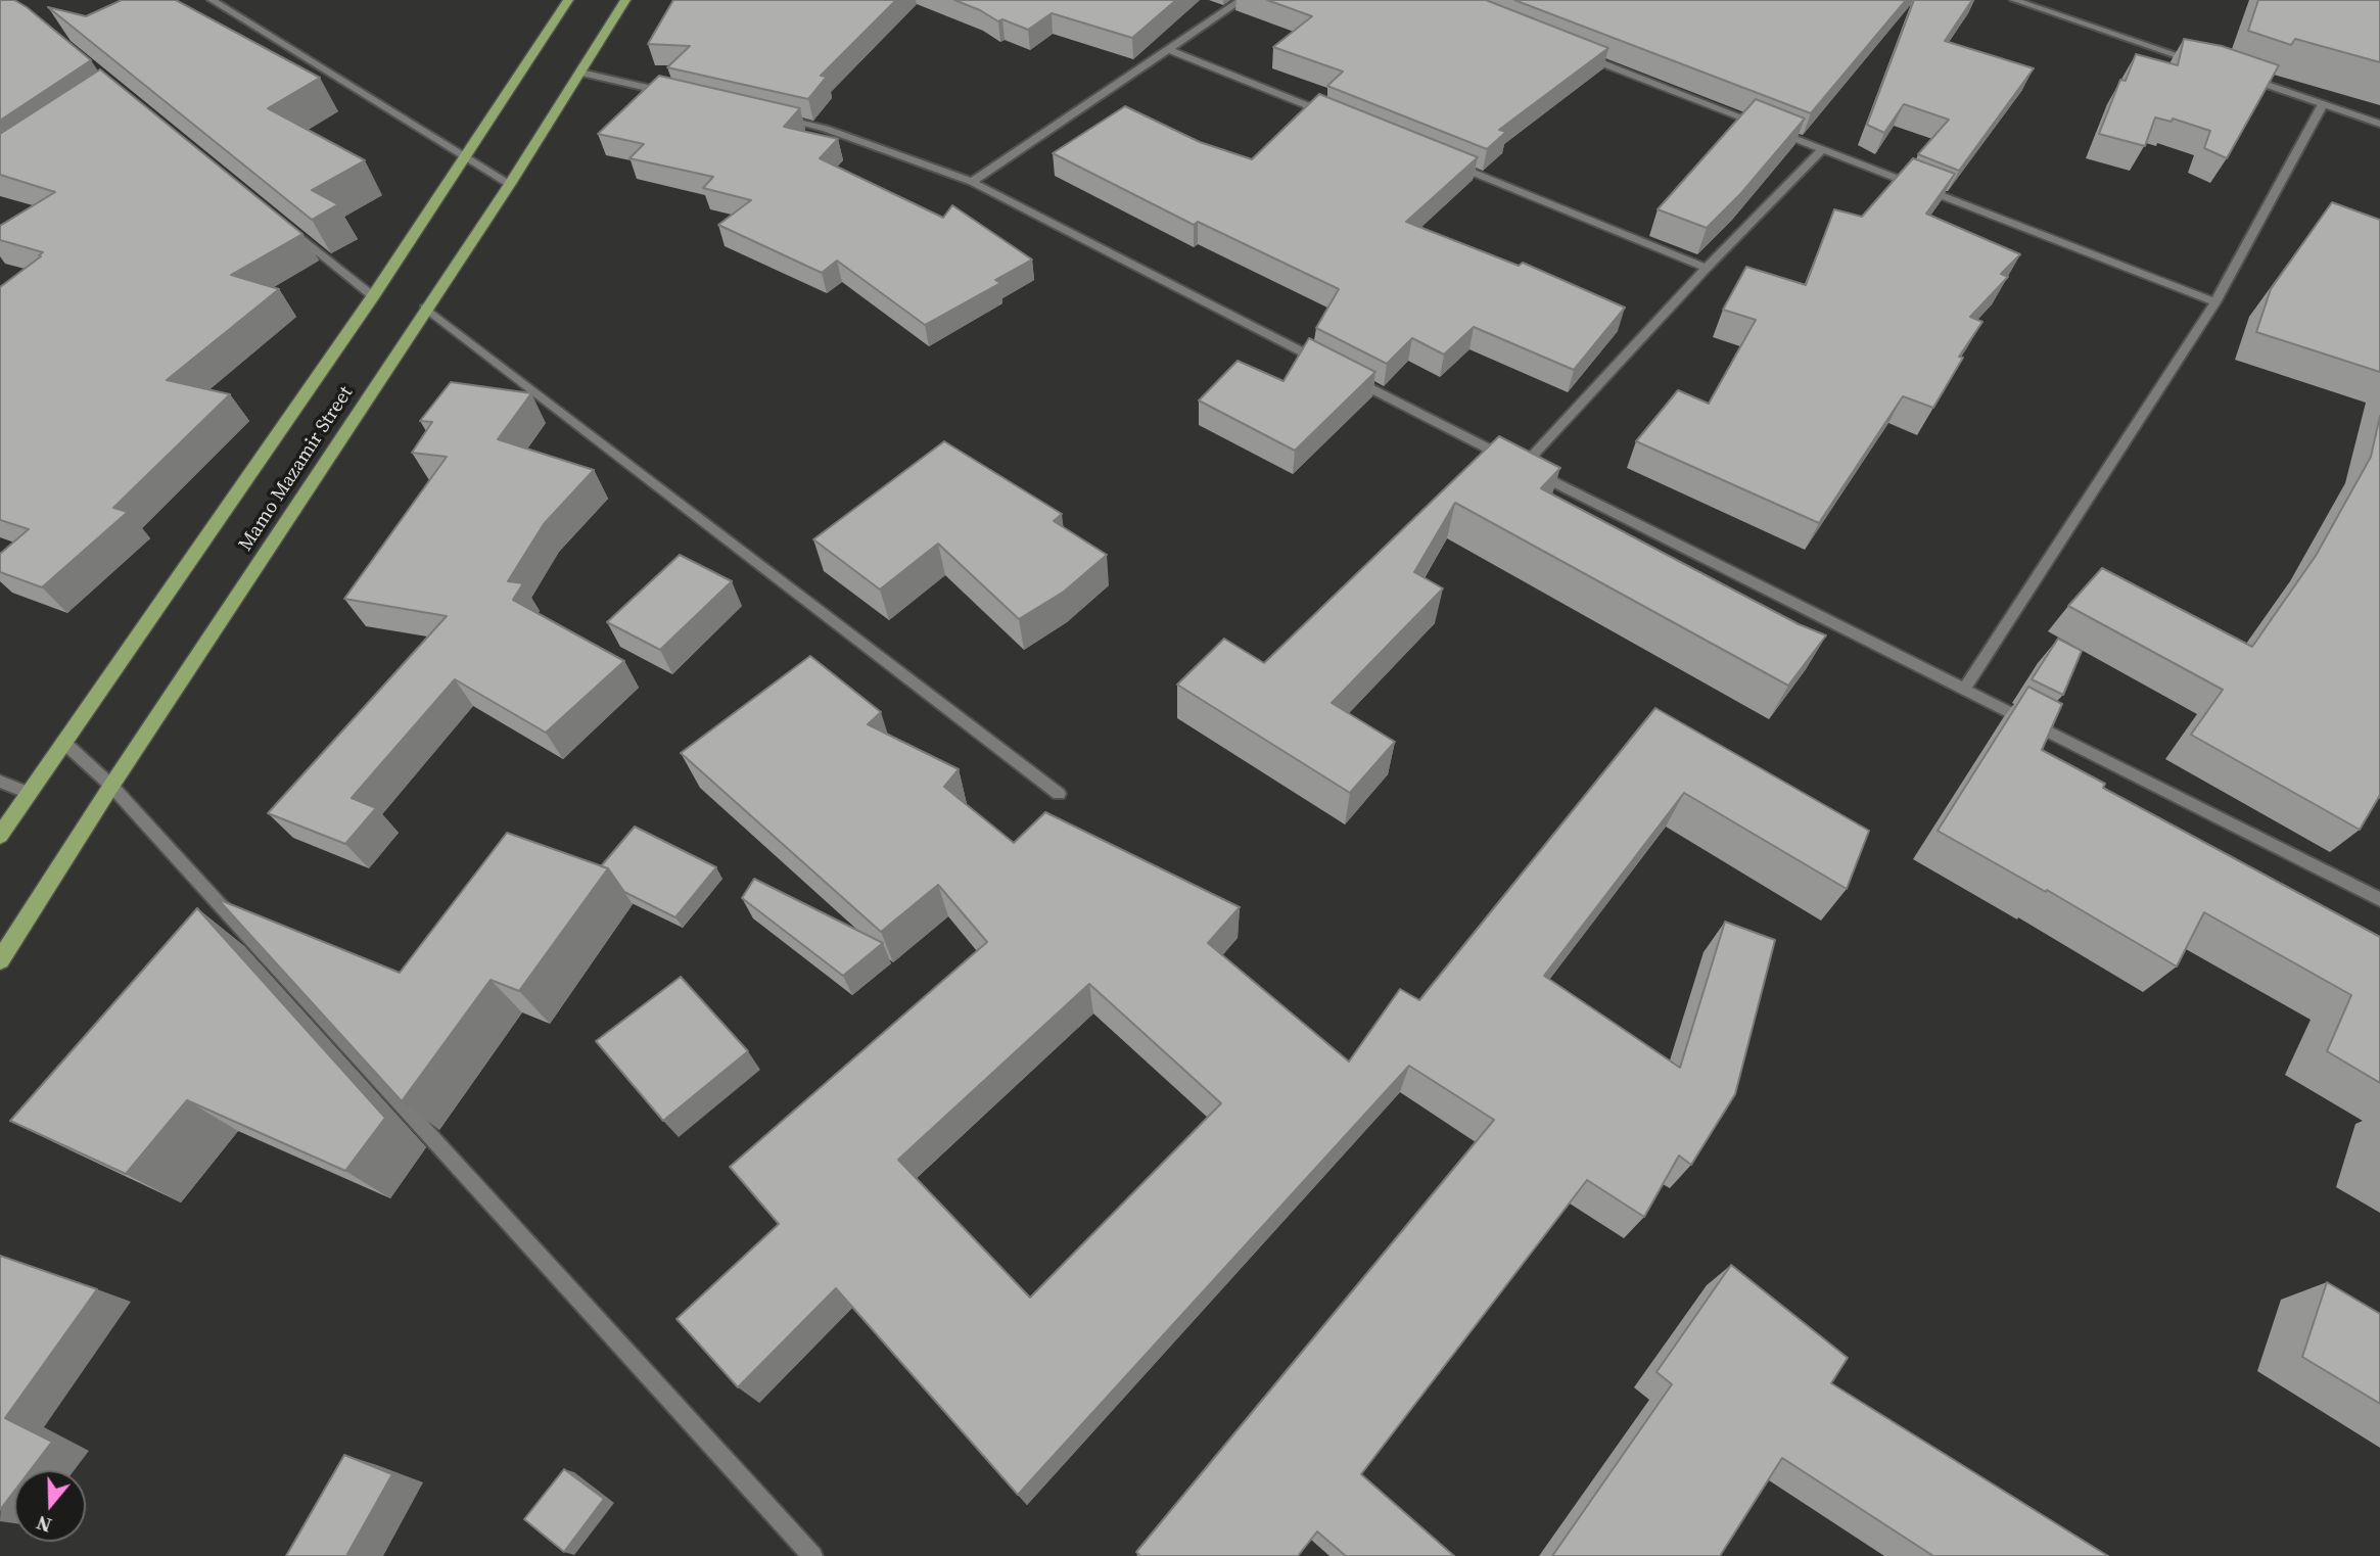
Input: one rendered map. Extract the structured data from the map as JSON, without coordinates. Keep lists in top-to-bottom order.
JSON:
{
  "streets": {
    "main road": ["Mamo Mazamir Street"]
  },
  "north": "bottom"
}
